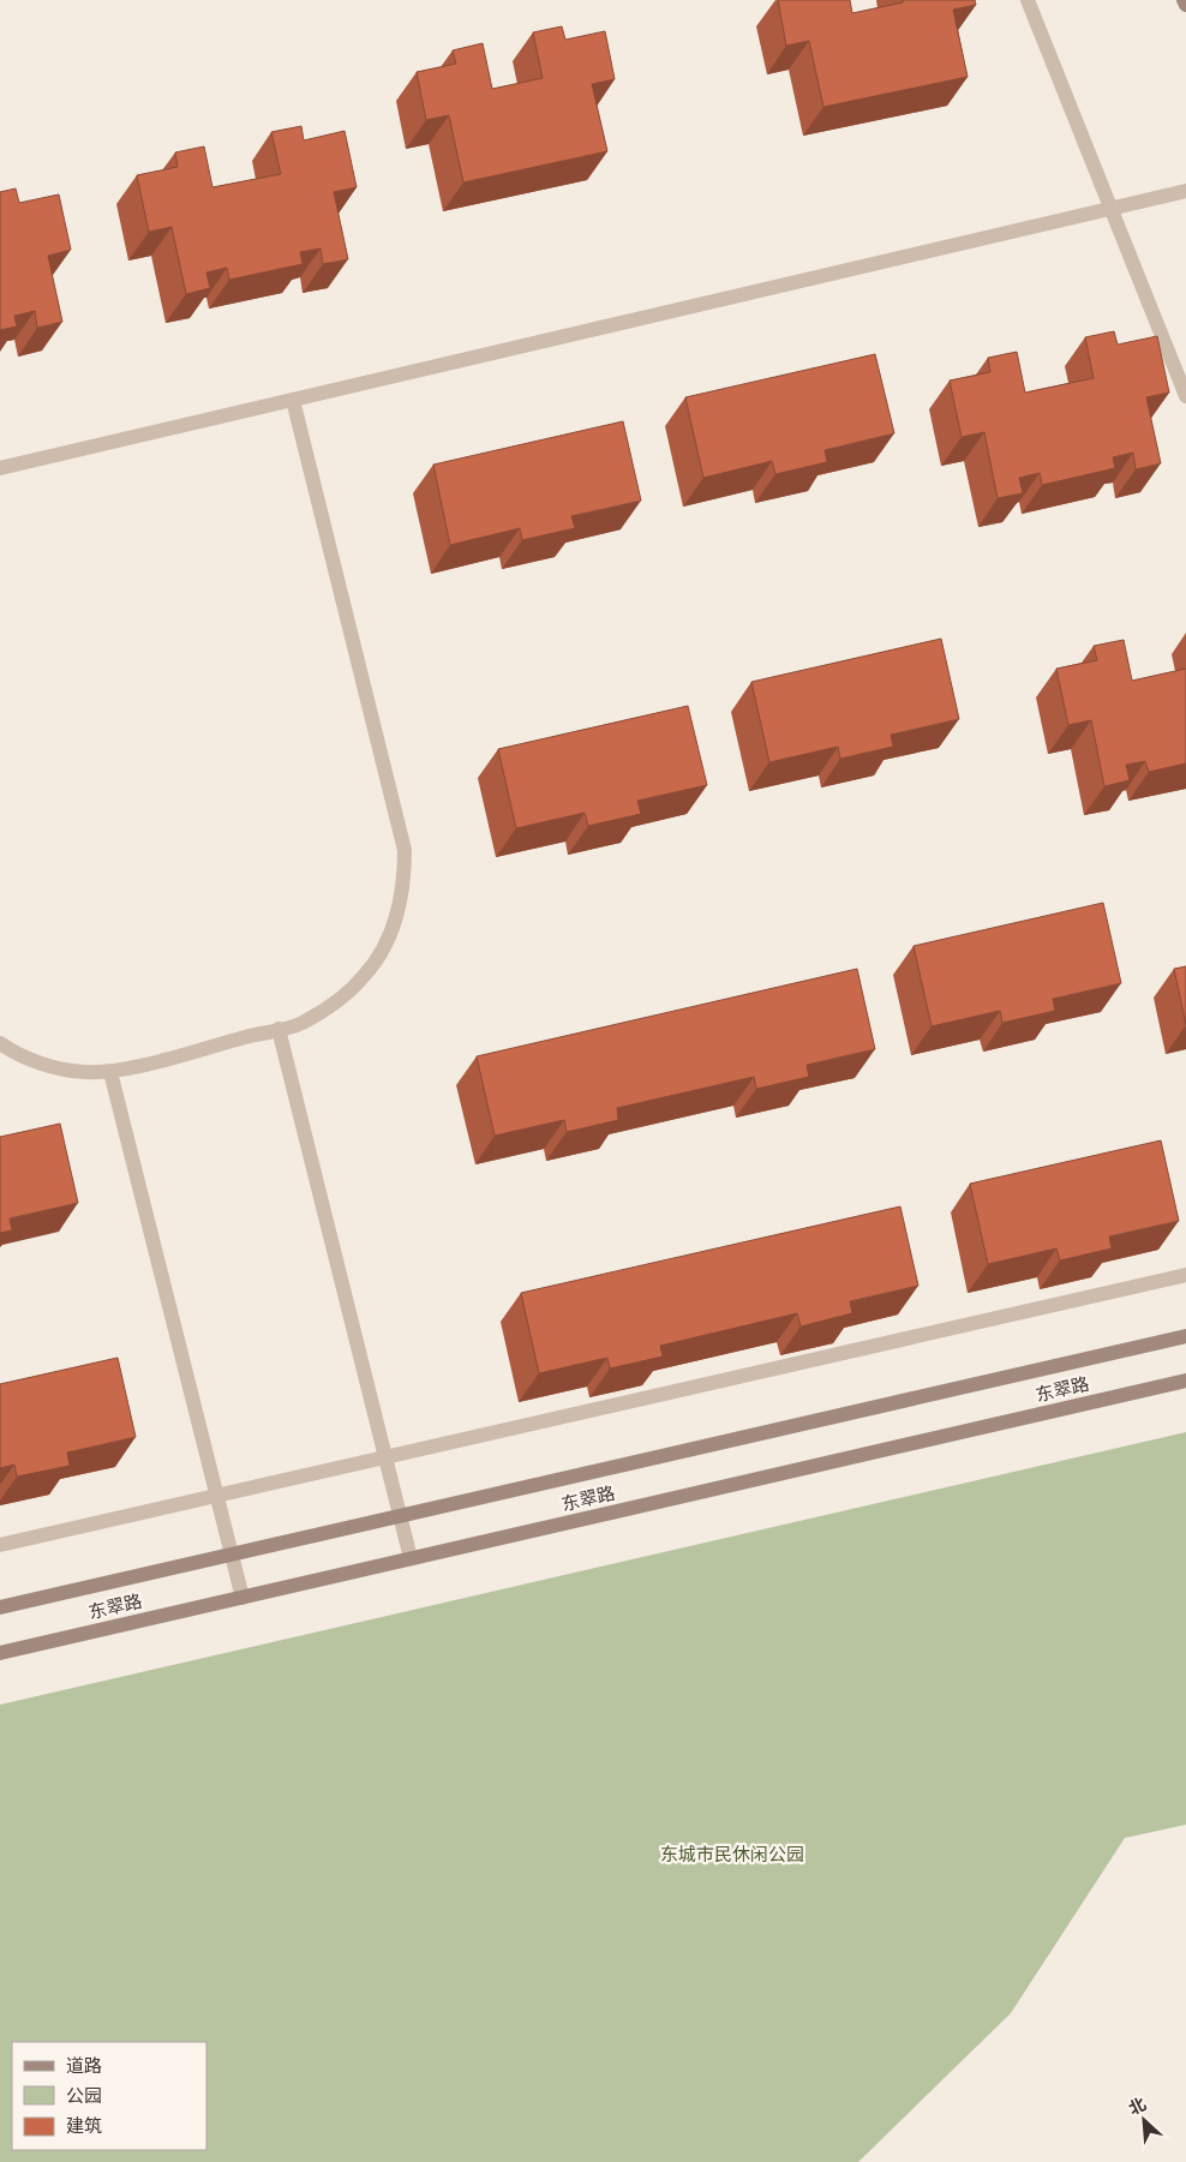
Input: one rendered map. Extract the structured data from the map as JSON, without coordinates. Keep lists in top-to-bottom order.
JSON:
{
  "streets": {
    "street": ["东翠路"]
  },
  "parks": ["东城市民休闲公园"],
  "legend": ["道路", "公园", "建筑"],
  "north": "top left"
}
